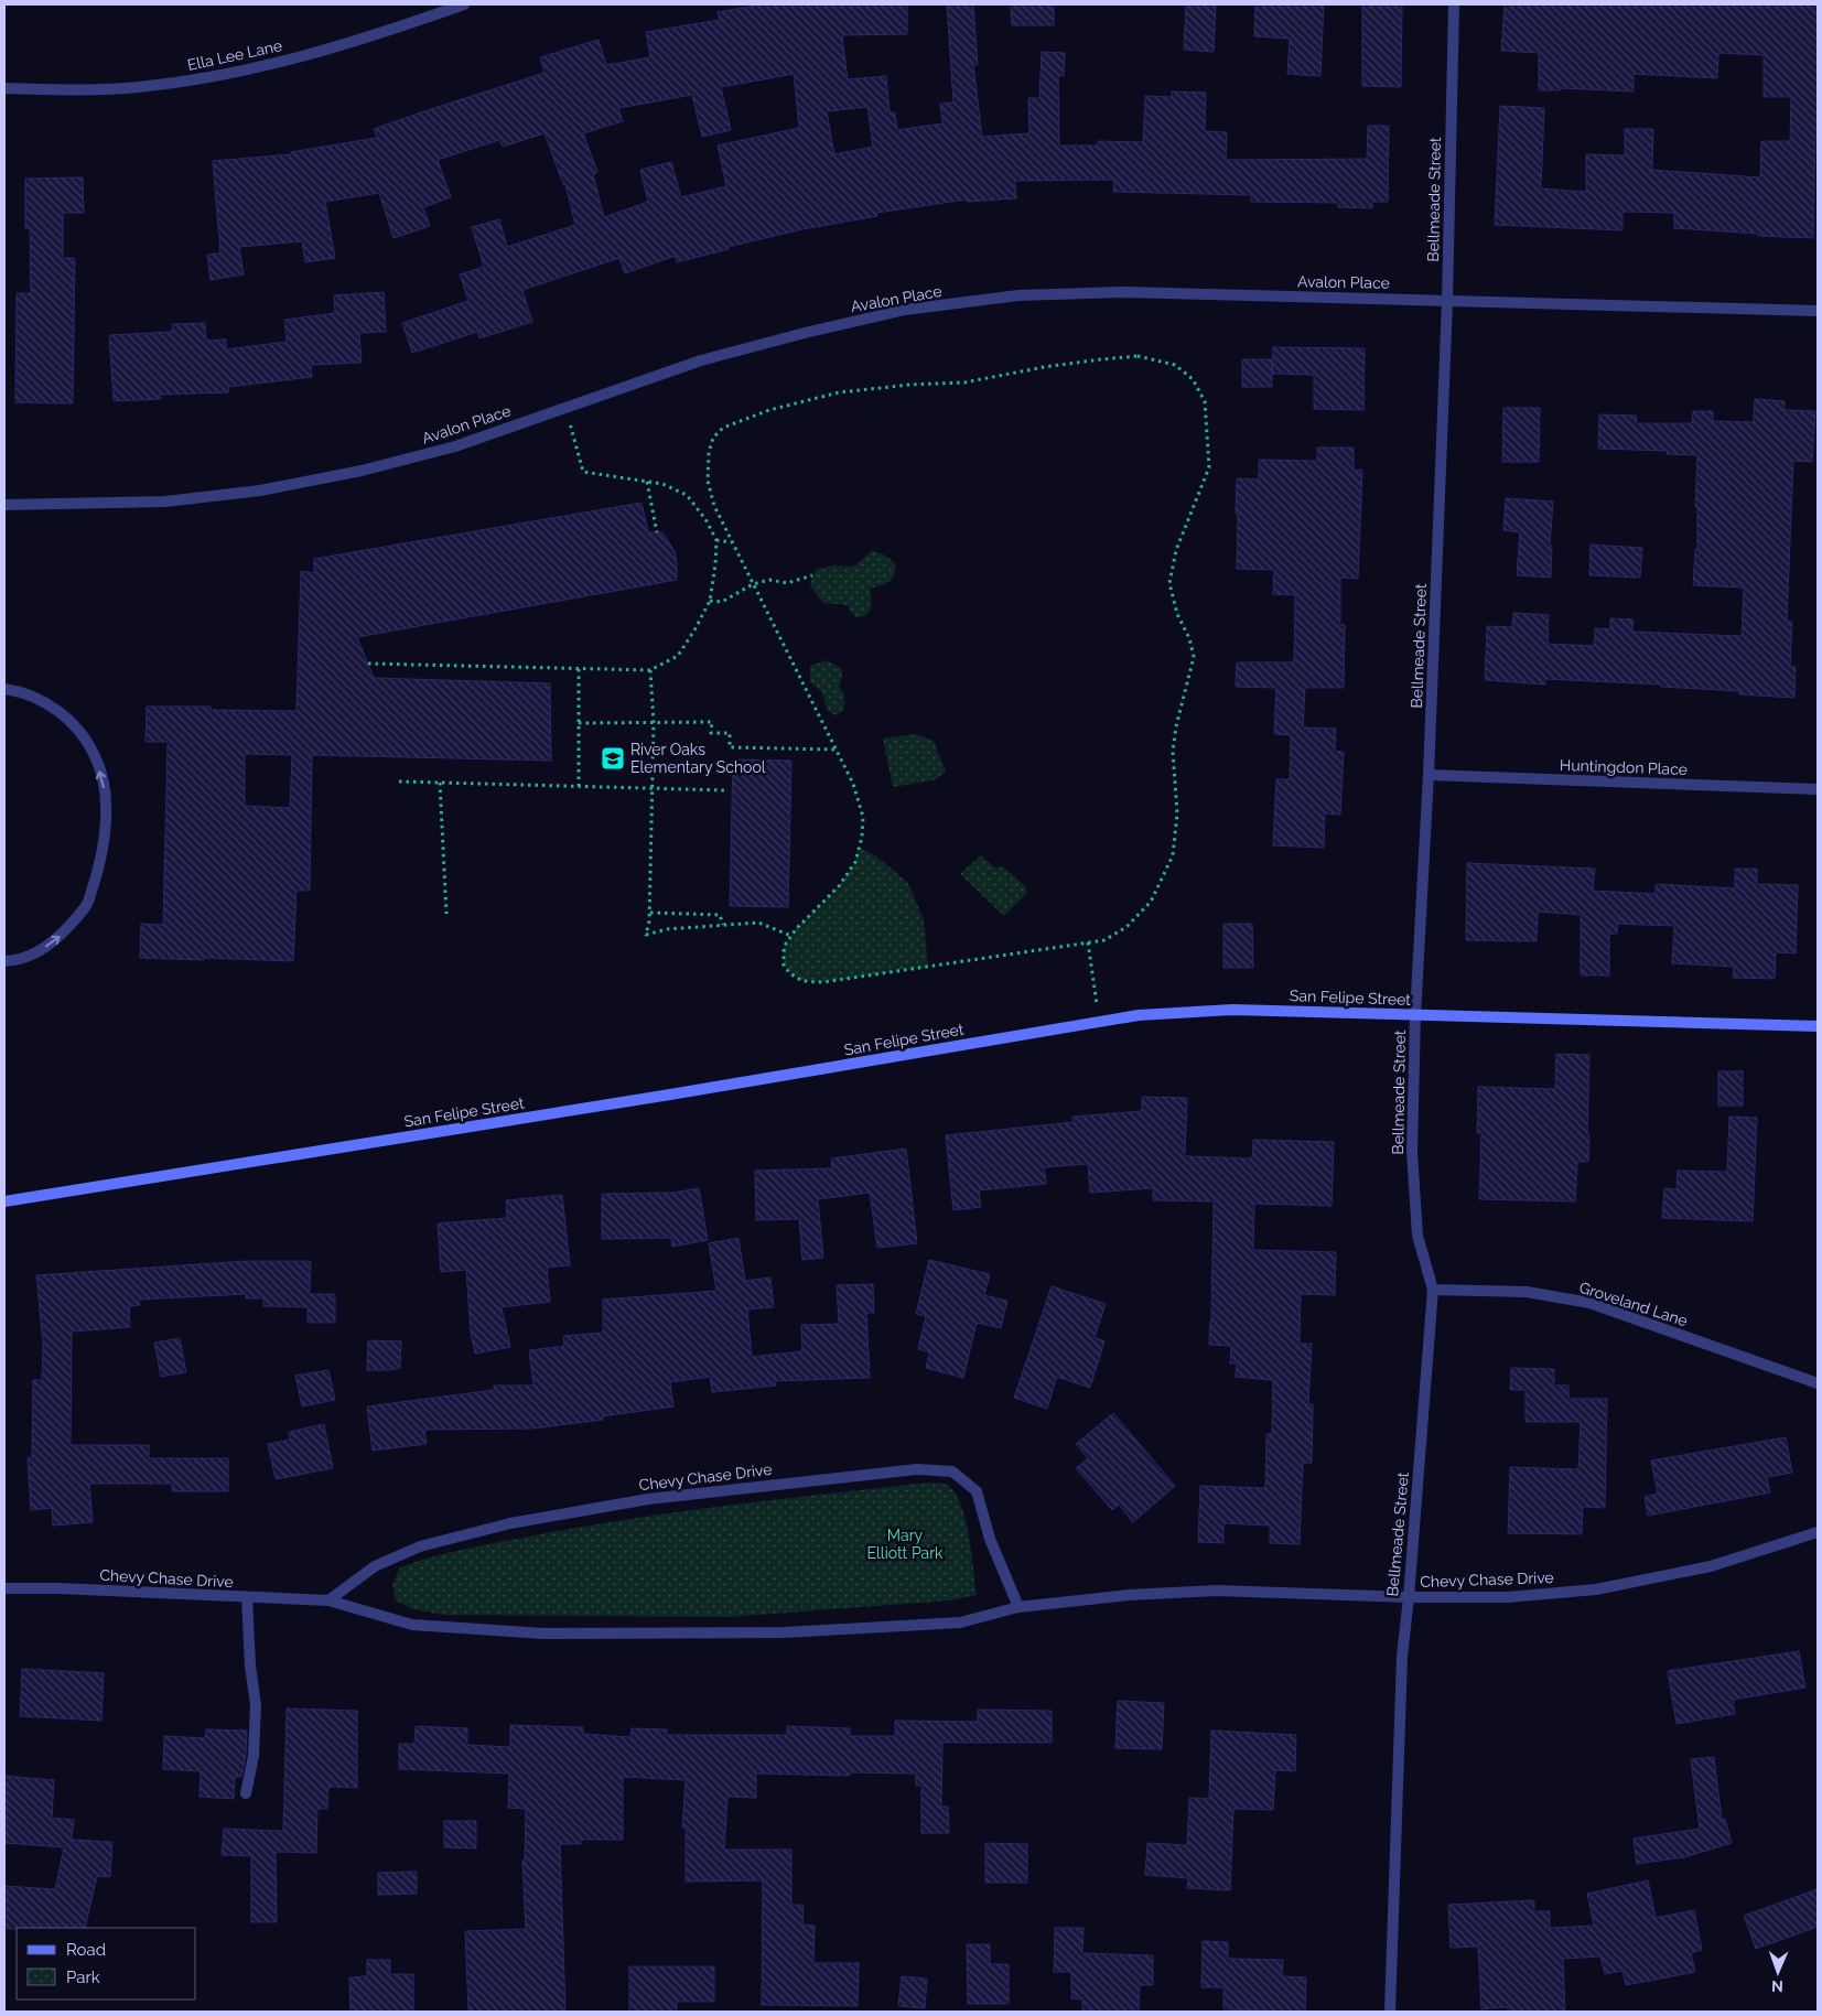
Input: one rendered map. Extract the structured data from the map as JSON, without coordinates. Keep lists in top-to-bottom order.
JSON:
{
  "streets": {
    "main road": ["San Felipe Street"],
    "street": [
      "Ella Lee Lane",
      "Bellmeade Street",
      "Avalon Place",
      "Huntingdon Place",
      "Groveland Lane",
      "Chevy Chase Drive"
    ]
  },
  "crossings": [
    ["Bellmeade Street", "Avalon Place"],
    ["Bellmeade Street", "Huntingdon Place"],
    ["Bellmeade Street", "San Felipe Street"],
    ["Bellmeade Street", "Groveland Lane"],
    ["Bellmeade Street", "Chevy Chase Drive"]
  ],
  "parks": ["Mary Elliott Park"],
  "places": {
    "school or university": ["River Oaks Elementary School"]
  },
  "legend": ["Road", "Park"],
  "north": "bottom"
}
